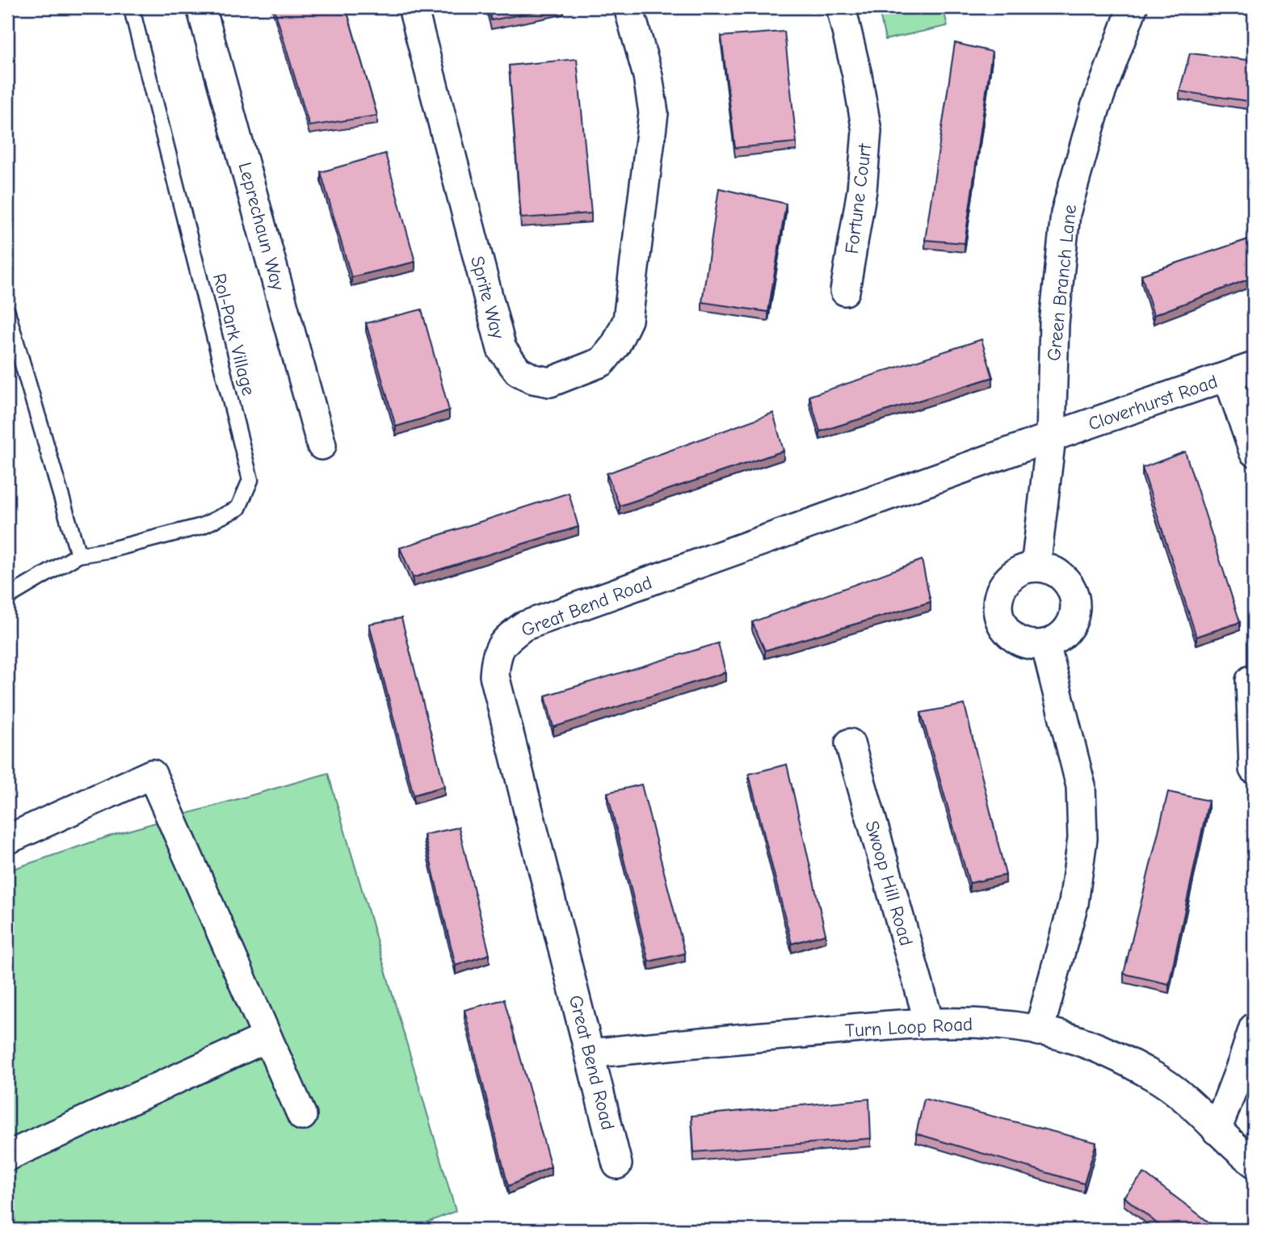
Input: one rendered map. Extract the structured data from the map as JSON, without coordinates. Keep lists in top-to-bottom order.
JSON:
{
  "streets": {
    "street": [
      "Fortune Court",
      "Leprechaun Way",
      "Green Branch Lane",
      "Sprite Way",
      "Cloverhurst Road",
      "Great Bend Road",
      "Swoop Hill Road",
      "Turn Loop Road"
    ],
    "lane": ["Rol-Park Village"]
  },
  "crossings": [
    ["Green Branch Lane", "Cloverhurst Road"],
    ["Green Branch Lane", "Great Bend Road"],
    ["Cloverhurst Road", "Great Bend Road"],
    ["Great Bend Road", "Turn Loop Road"],
    ["Swoop Hill Road", "Turn Loop Road"]
  ]
}
